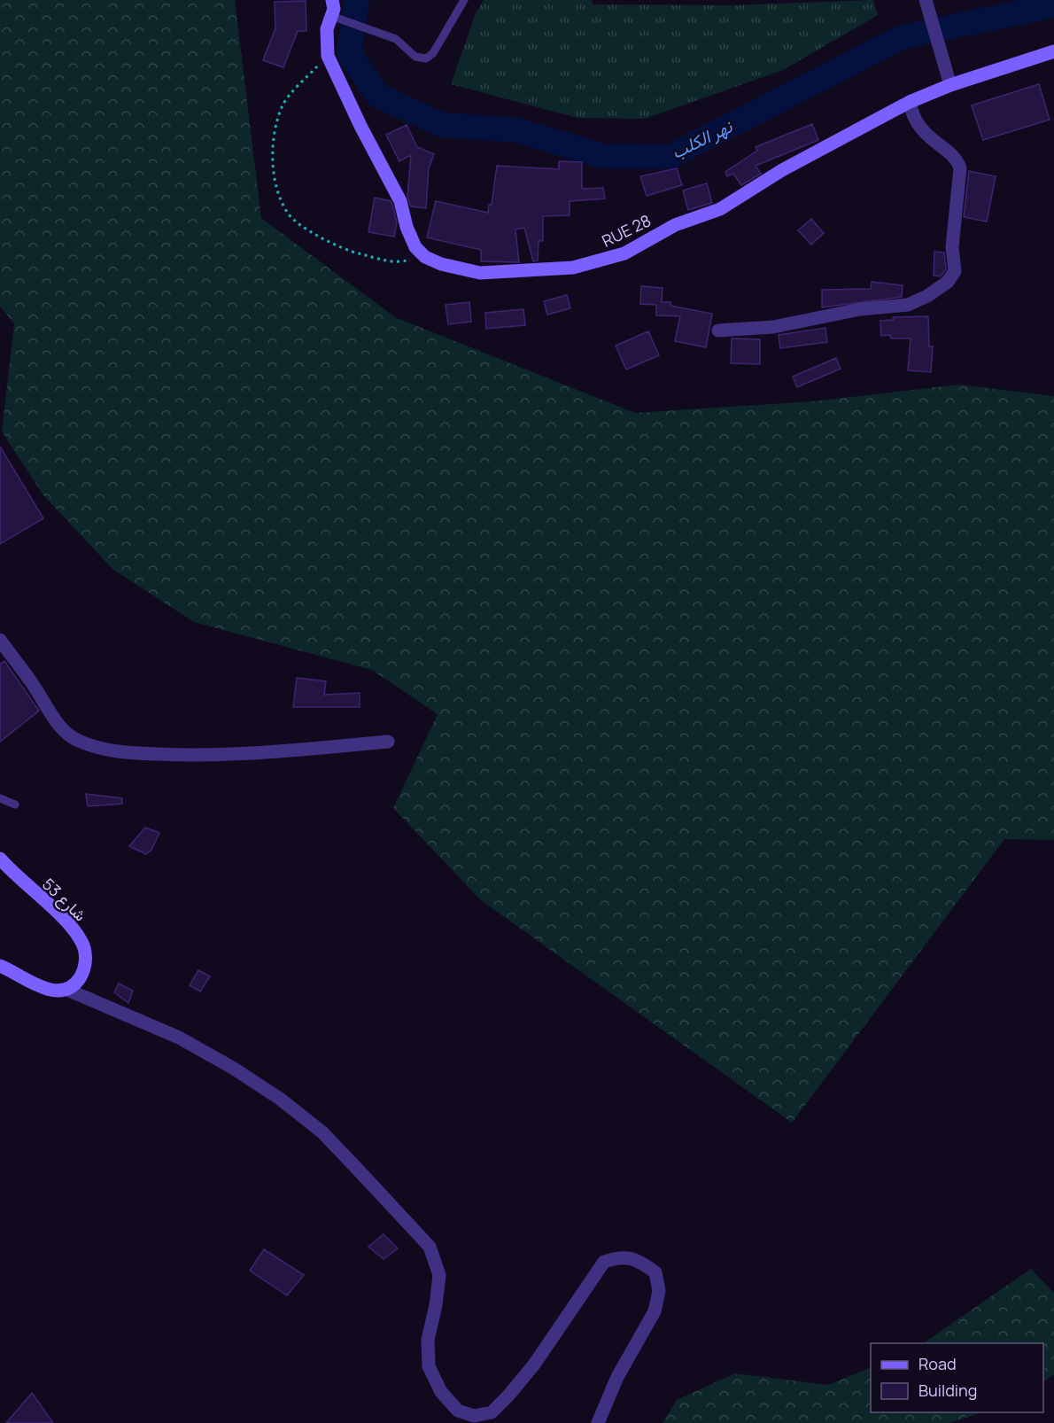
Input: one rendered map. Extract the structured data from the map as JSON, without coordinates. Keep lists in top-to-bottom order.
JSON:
{
  "streets": {
    "street": ["RUE 28", "شارع 53"]
  },
  "water": ["نهر الكلب"],
  "legend": ["Road", "Building"]
}
